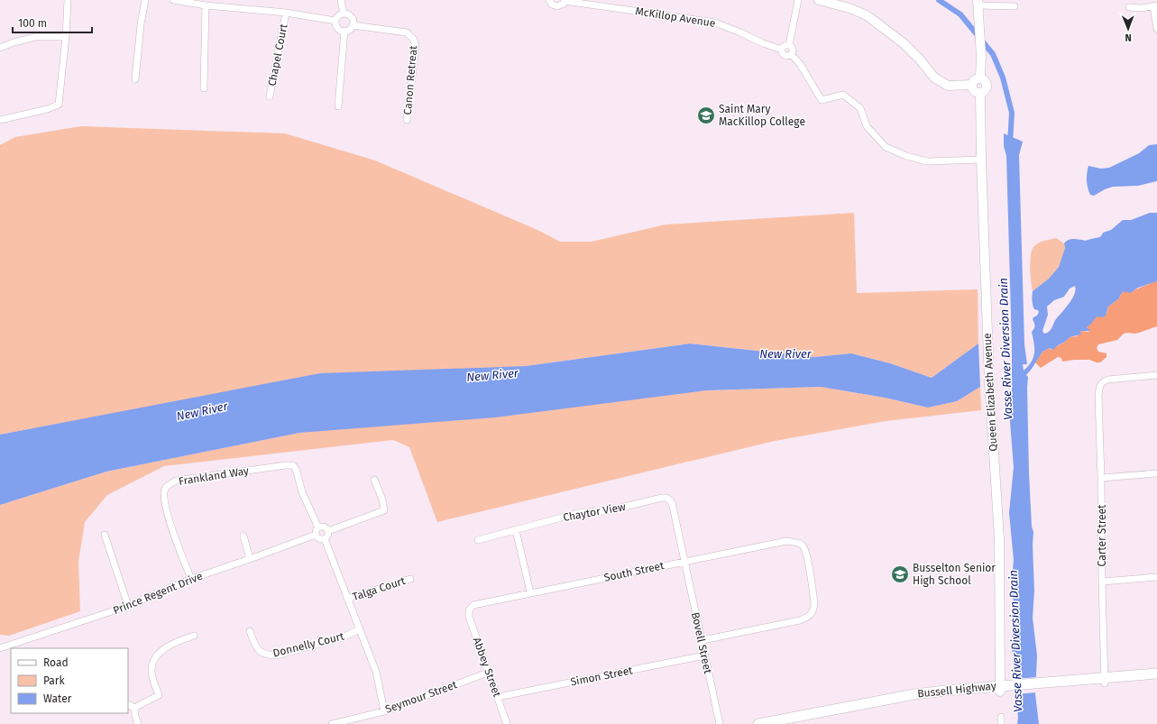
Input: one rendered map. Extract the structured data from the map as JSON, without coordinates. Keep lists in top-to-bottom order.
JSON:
{
  "streets": {
    "main road": ["Bussell Highway"],
    "street": [
      "McKillop Avenue",
      "Chapel Court",
      "Canon Retreat",
      "Queen Elizabeth Avenue",
      "Frankland Way",
      "Chaytor View",
      "Carter Street",
      "South Street",
      "Talga Court",
      "Prince Regent Drive",
      "Bovell Street",
      "Donnelly Court",
      "Abbey Street",
      "Simon Street",
      "Seymour Street"
    ]
  },
  "crossings": [
    ["Queen Elizabeth Avenue", "Bussell Highway"],
    ["Frankland Way", "Prince Regent Drive"],
    ["Chaytor View", "South Street"],
    ["Chaytor View", "Bovell Street"],
    ["Carter Street", "Bussell Highway"],
    ["South Street", "Bovell Street"],
    ["South Street", "Abbey Street"],
    ["Bovell Street", "Simon Street"],
    ["Abbey Street", "Simon Street"],
    ["Abbey Street", "Seymour Street"]
  ],
  "water": ["Vasse River Diversion Drain", "New River"],
  "places": {
    "school or university": ["Saint Mary MacKillop College", "Busselton Senior High School"]
  },
  "legend": ["Road", "Park", "Water"],
  "scale_bar": "100 m",
  "north": "bottom"
}
